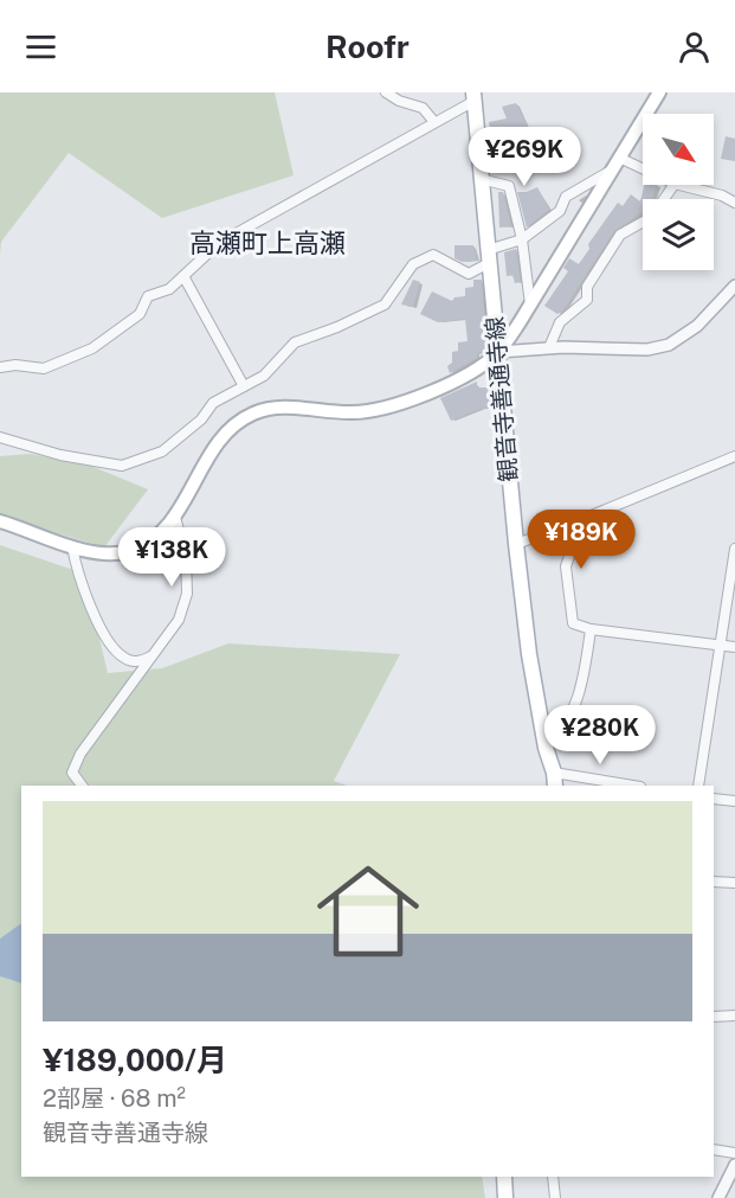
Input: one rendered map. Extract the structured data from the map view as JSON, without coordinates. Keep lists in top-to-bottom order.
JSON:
{
  "streets": {
    "main road": ["観音寺善通寺線"]
  },
  "districts": ["高瀬町上高瀬"],
  "north": "bottom right",
  "page": {
    "header": "Roofr",
    "price": [
      "¥269K",
      "¥189K",
      "¥138K",
      "¥280K"
    ],
    "list": [
      {
        "name": "¥189,000/月",
        "note": "2部屋 · 68 m² · 観音寺善通寺線"
      }
    ]
  }
}
